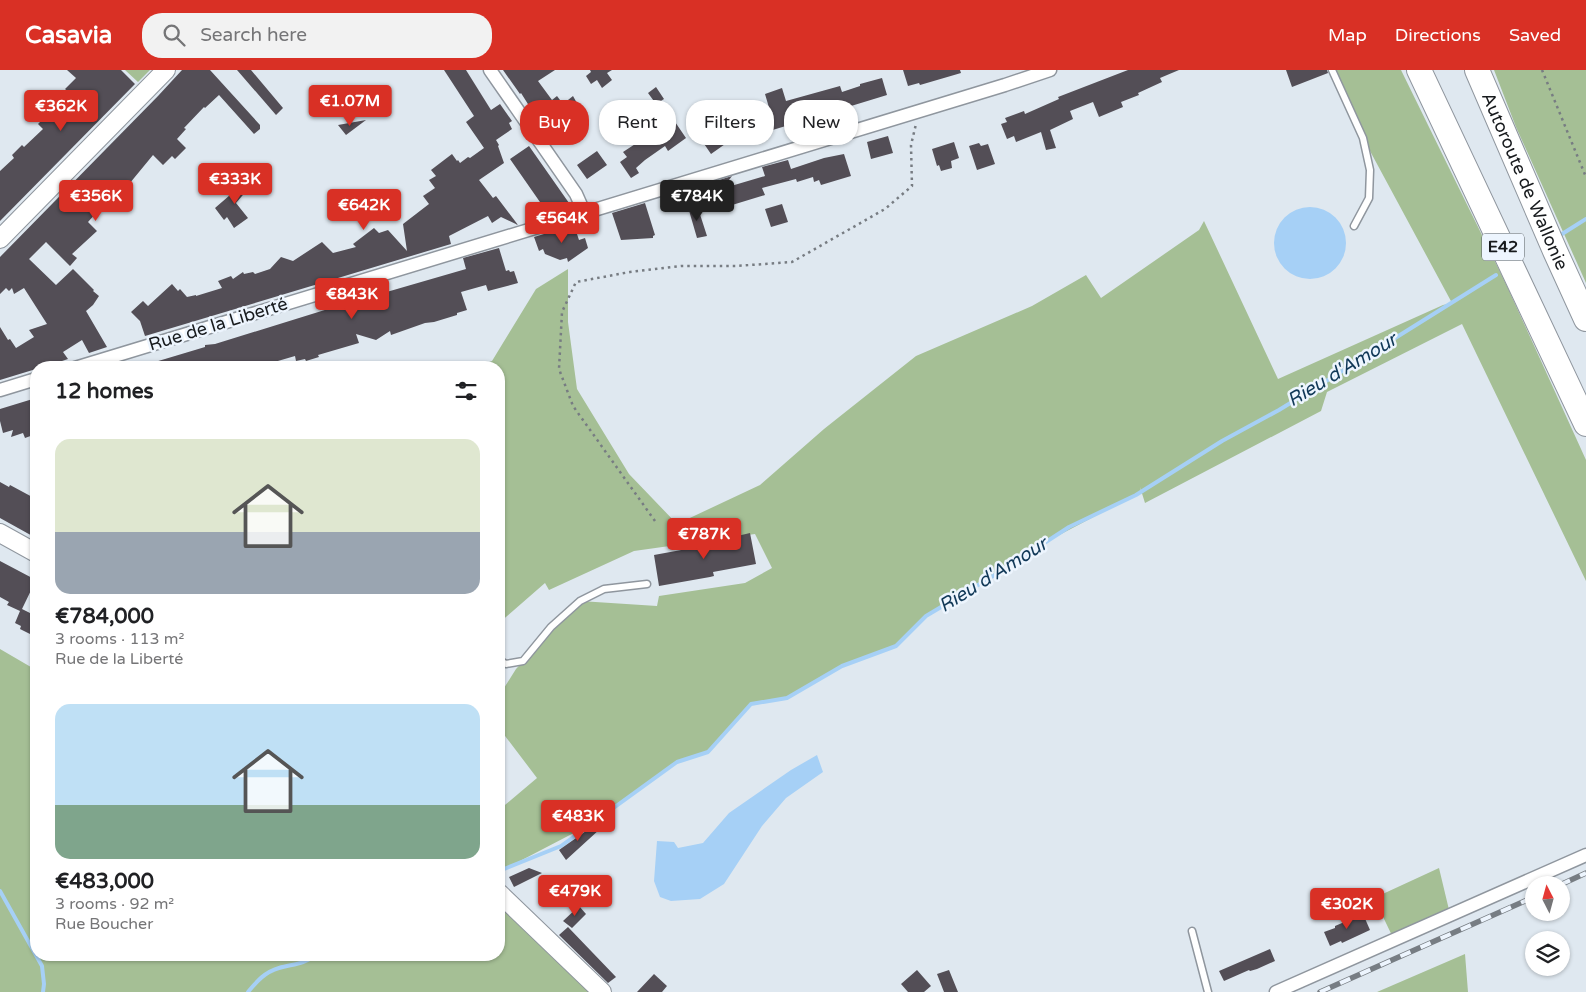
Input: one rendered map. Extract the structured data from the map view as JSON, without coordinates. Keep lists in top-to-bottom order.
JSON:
{
  "streets": {
    "highway": ["Autoroute de Wallonie", "E42"],
    "street": ["Rue de la Liberté"]
  },
  "water": ["Rieu d'Amour"],
  "north": "top",
  "page": {
    "header": "Casavia",
    "search": "Search here",
    "nav": ["Map", "Directions", "Saved"],
    "price": [
      "€1.07M",
      "€362K",
      "€333K",
      "€356K",
      "€784K",
      "€642K",
      "€564K",
      "€843K",
      "€787K",
      "€483K",
      "€479K",
      "€302K"
    ],
    "chip": [
      "Buy",
      "Rent",
      "Filters",
      "New"
    ],
    "heading": "12 homes",
    "list": [
      {
        "name": "€784,000",
        "note": "3 rooms · 113 m² · Rue de la Liberté"
      },
      {
        "name": "€483,000",
        "note": "3 rooms · 92 m² · Rue Boucher"
      }
    ]
  }
}
